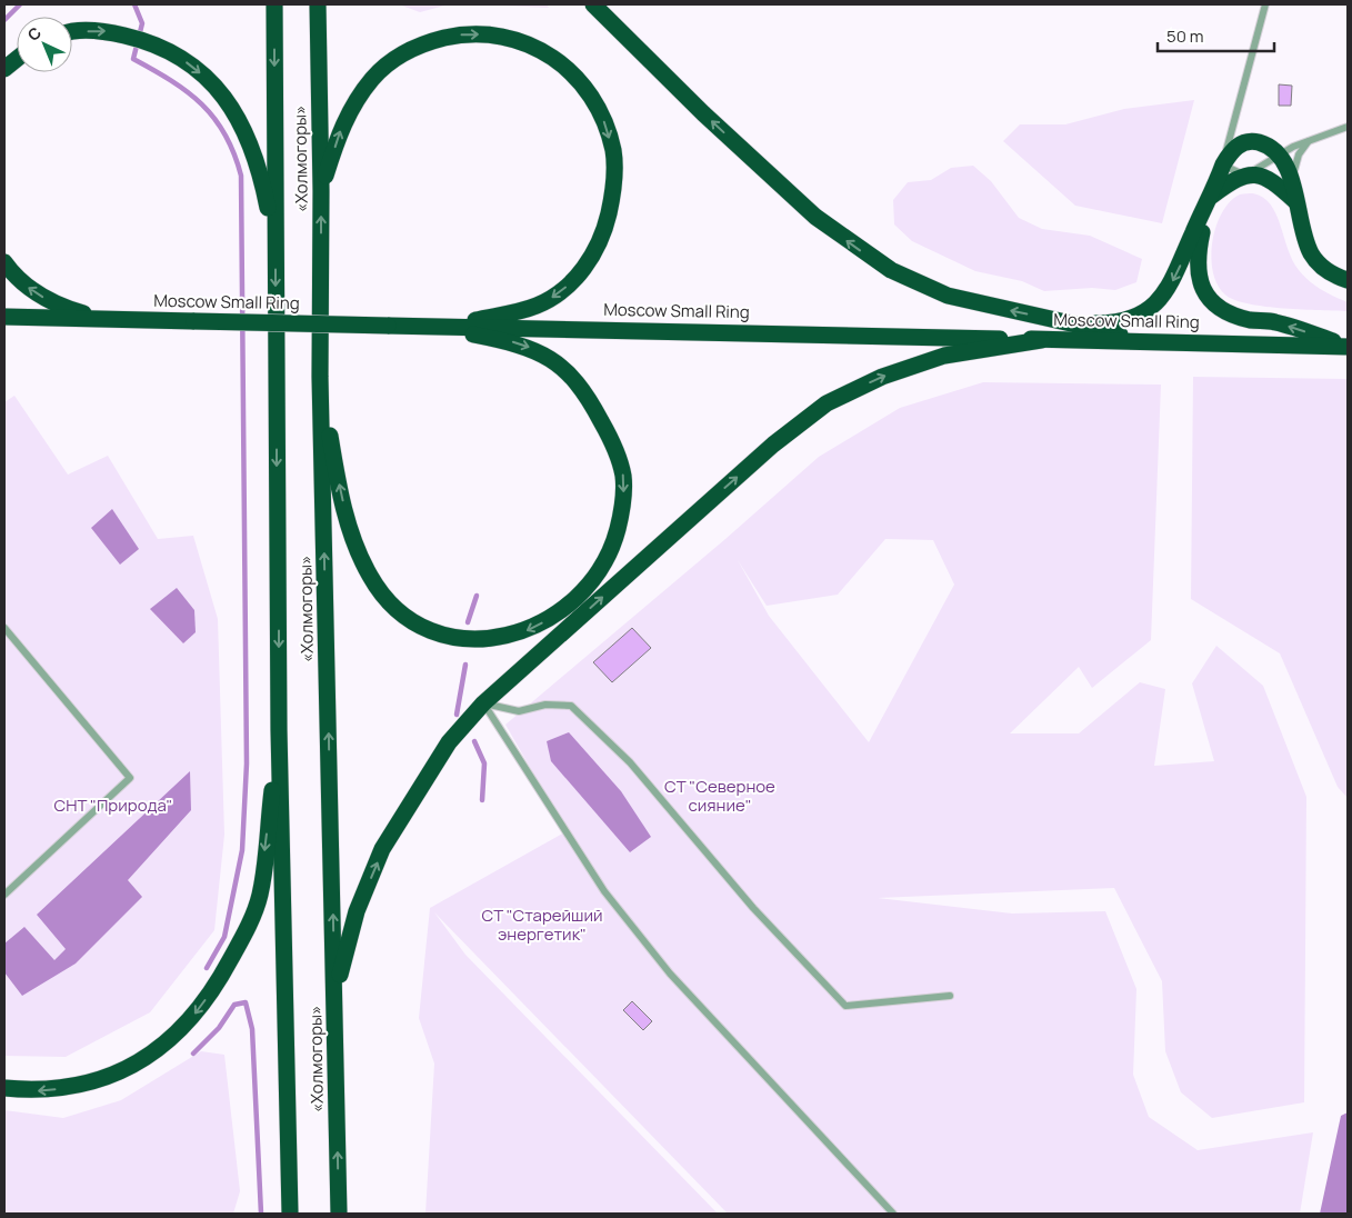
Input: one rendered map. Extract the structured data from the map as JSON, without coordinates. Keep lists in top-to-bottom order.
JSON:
{
  "streets": {
    "highway": ["«Холмогоры»", "Moscow Small Ring"]
  },
  "parks": ["СТ \"Северное сияние\"", "СНТ \"Природа\"", "СТ \"Старейший энергетик\""],
  "scale_bar": "50 m",
  "north": "top left"
}
